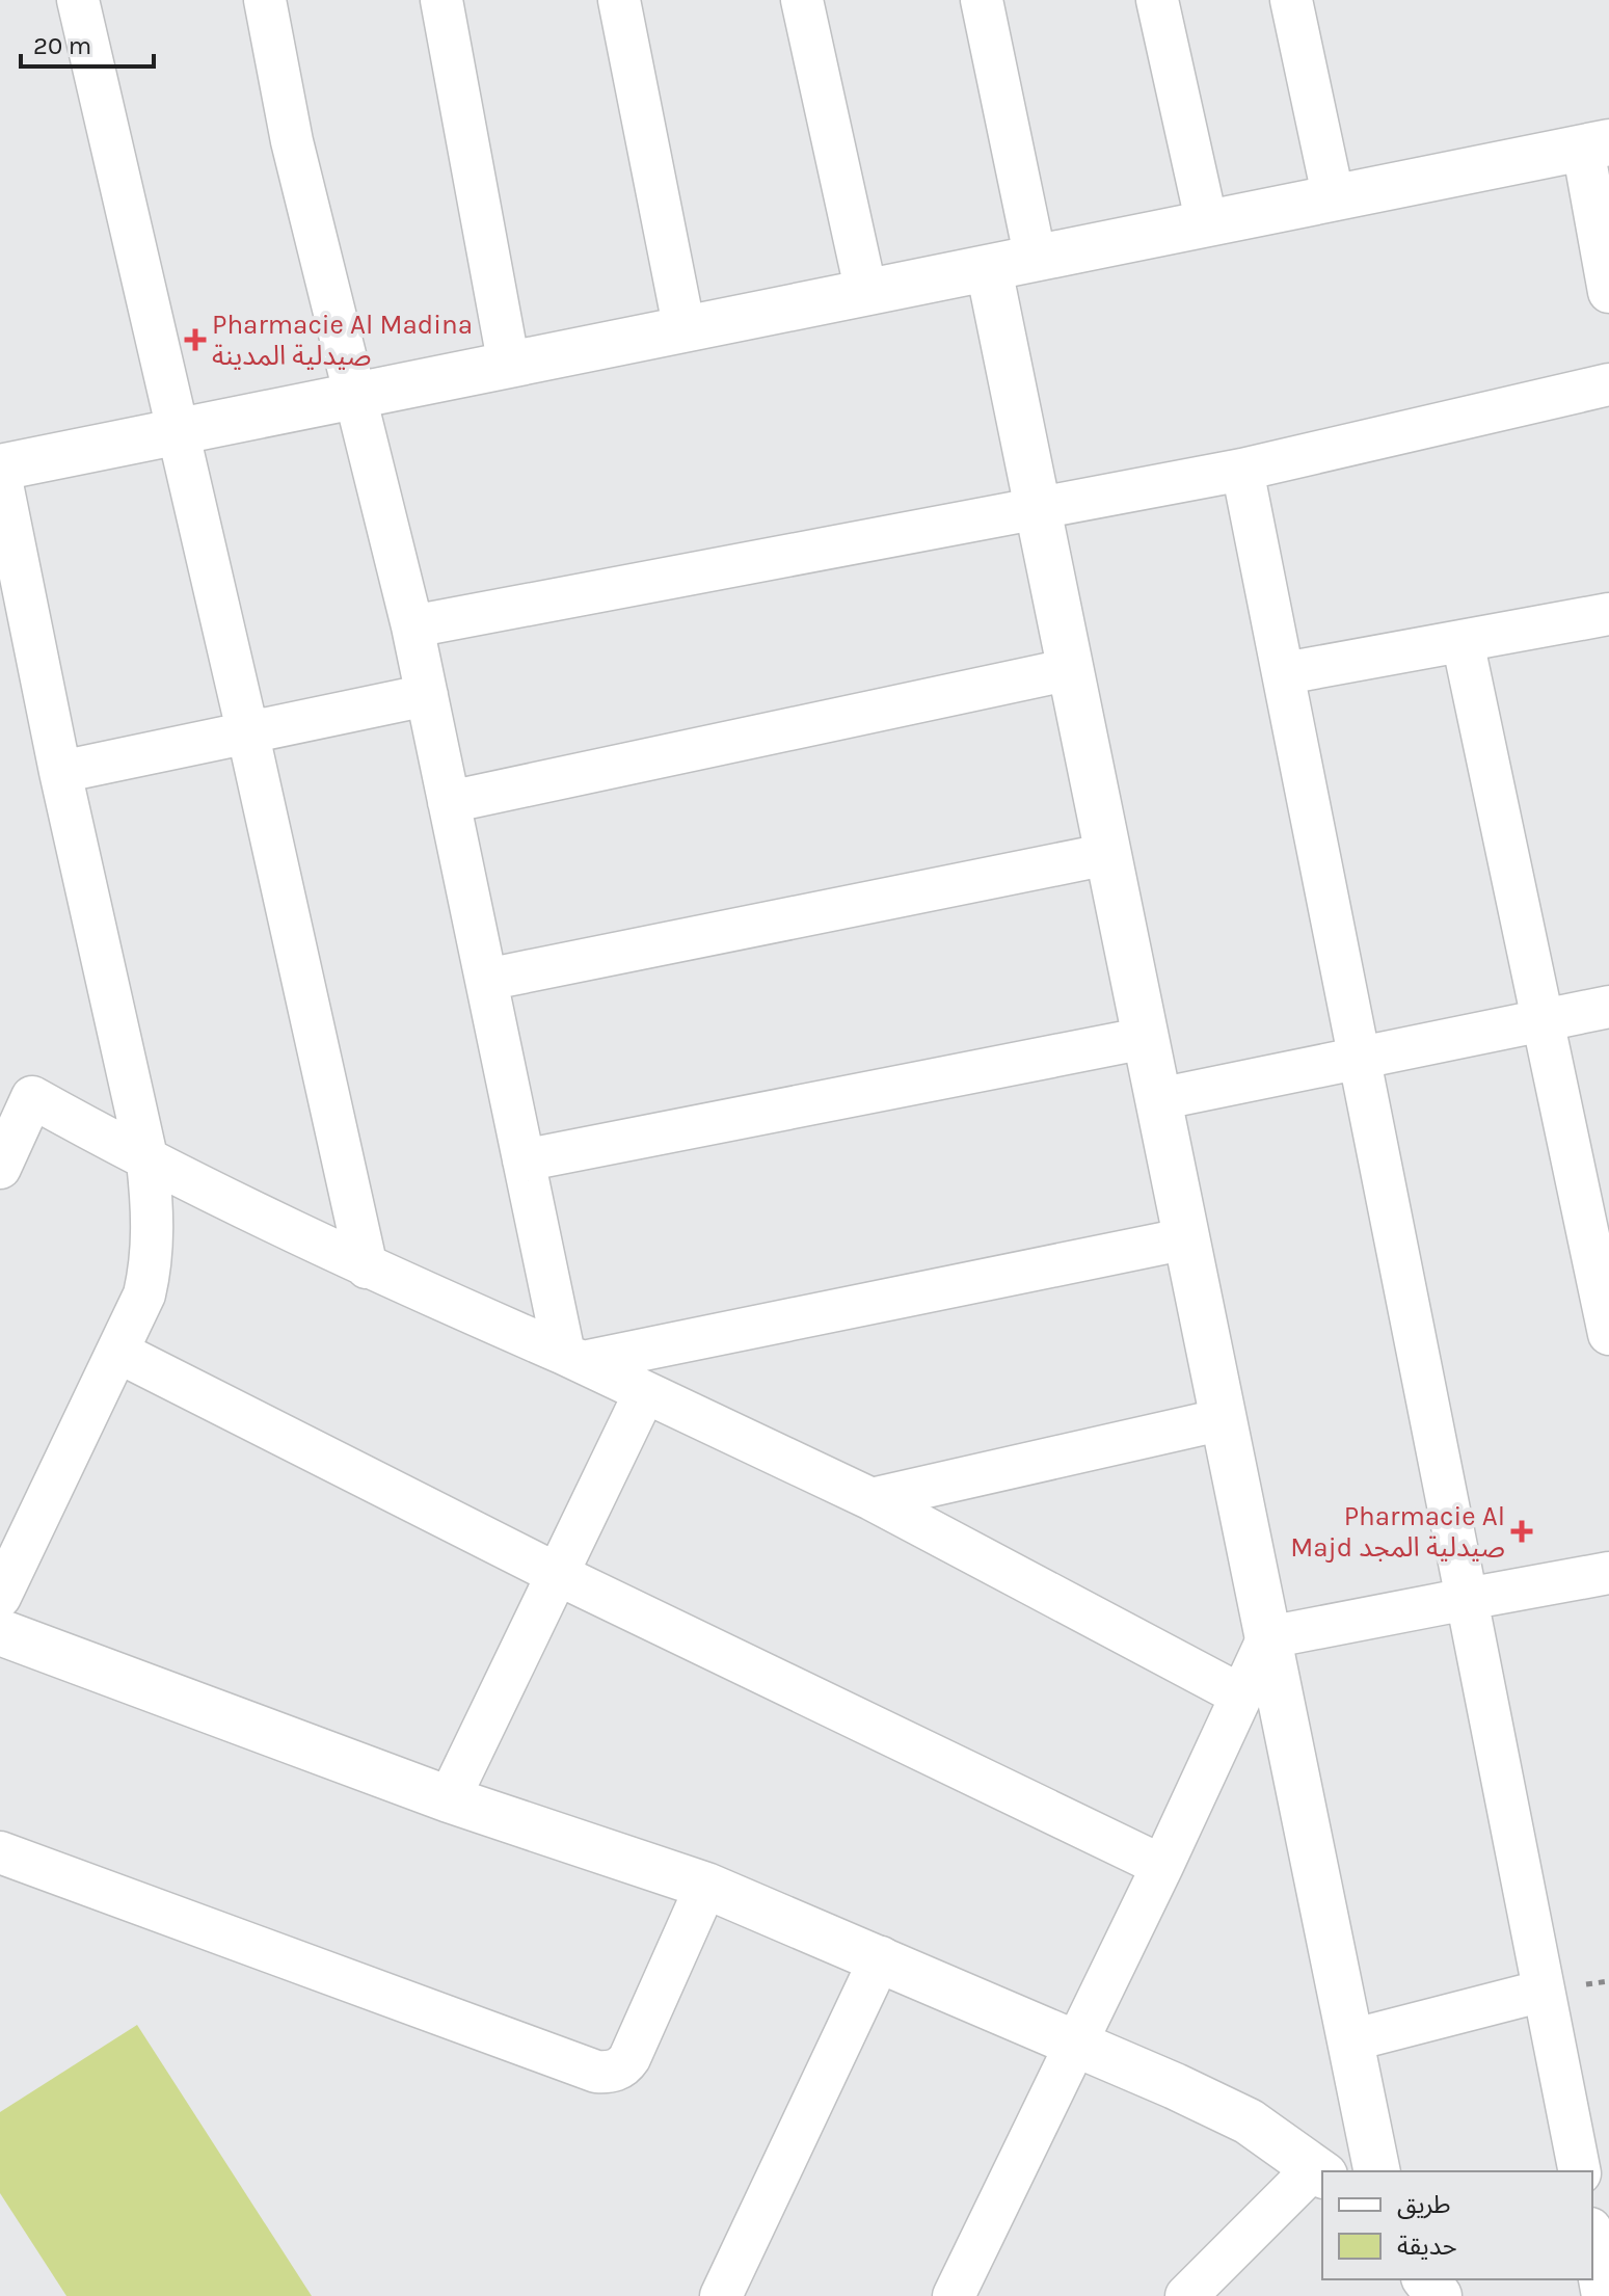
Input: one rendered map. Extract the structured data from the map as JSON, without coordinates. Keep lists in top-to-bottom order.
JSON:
{
  "places": {
    "health": ["Pharmacie Al Madina صيدلية المدينة", "Pharmacie Al Majd صيدلية المجد"]
  },
  "legend": ["طريق", "حديقة"],
  "scale_bar": "20 m"
}
